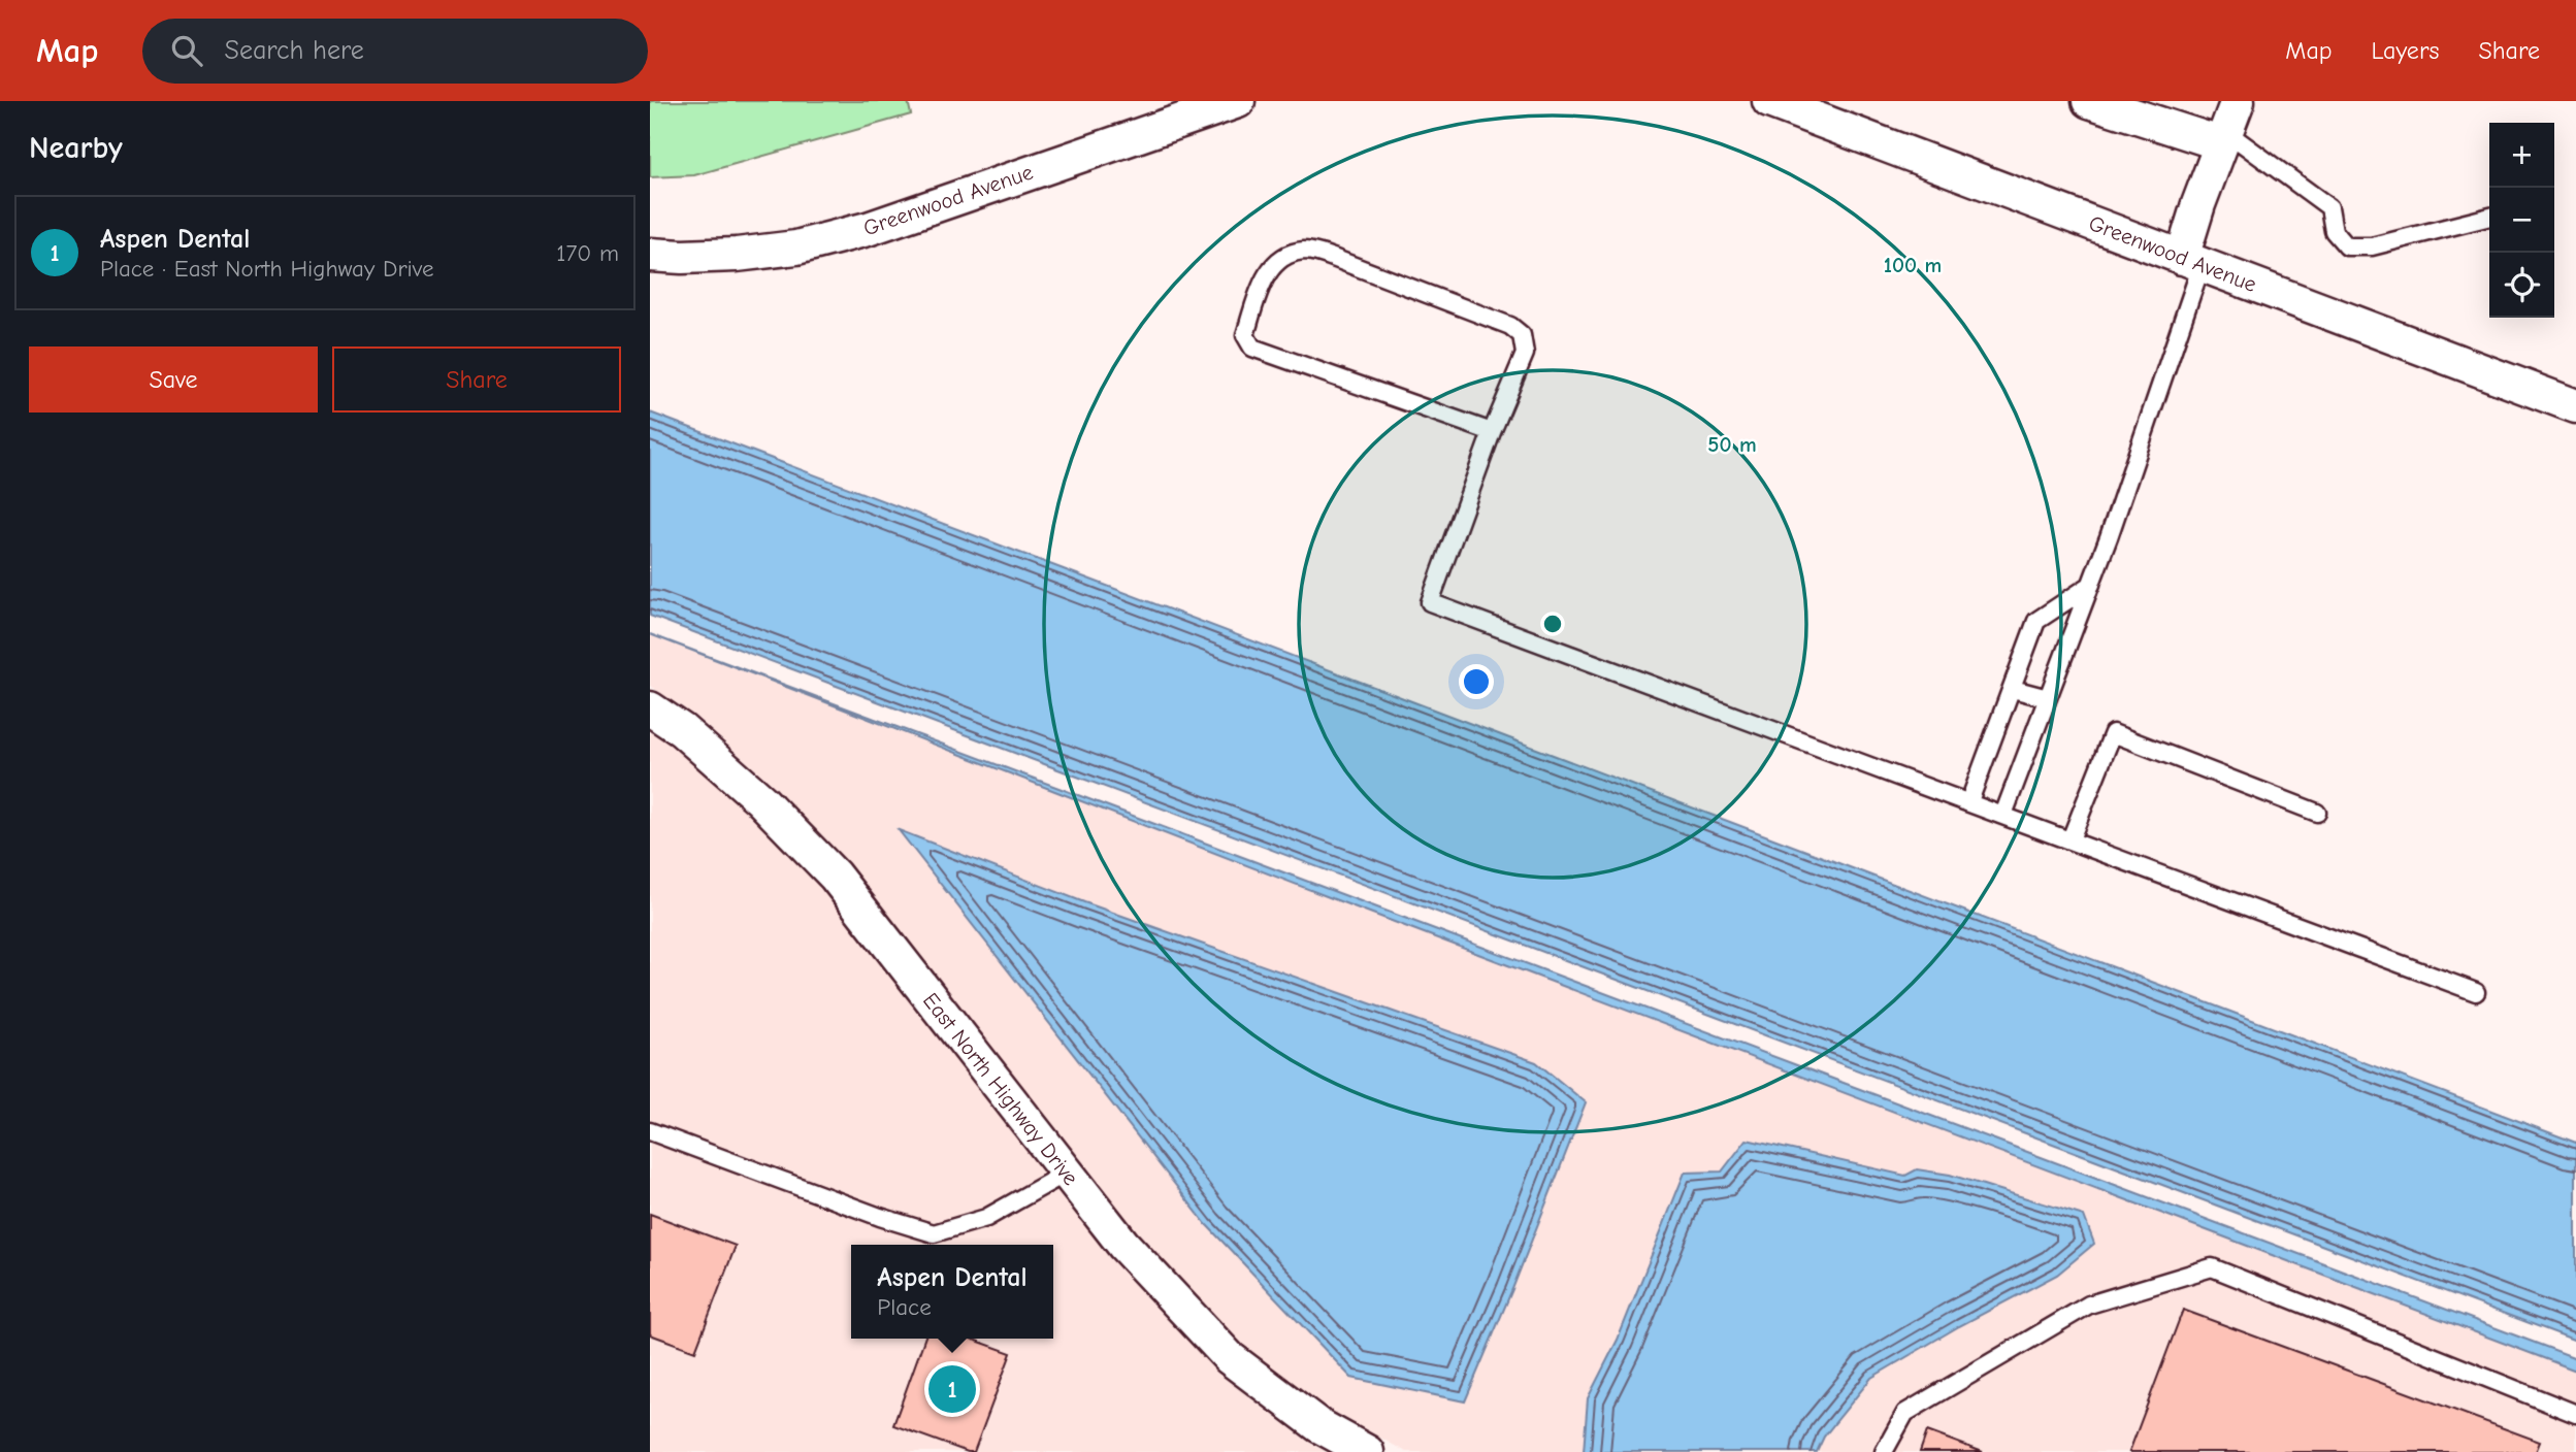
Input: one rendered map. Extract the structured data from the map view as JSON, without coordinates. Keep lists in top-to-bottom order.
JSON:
{
  "streets": {
    "street": ["Greenwood Avenue", "East North Highway Drive"]
  },
  "page": {
    "header": "Map",
    "search": "Search here",
    "nav": ["Map", "Layers", "Share"],
    "heading": "Nearby",
    "map_buttons": ["+", "−"],
    "list": [
      {
        "mark": "1",
        "name": "Aspen Dental",
        "note": "Place · East North Highway Drive",
        "value": "170 m"
      }
    ],
    "buttons": ["Save", "Share"],
    "popup": ["Aspen Dental", "Place"],
    "pins": "1"
  },
  "rings": ["100 m", "50 m"]
}
